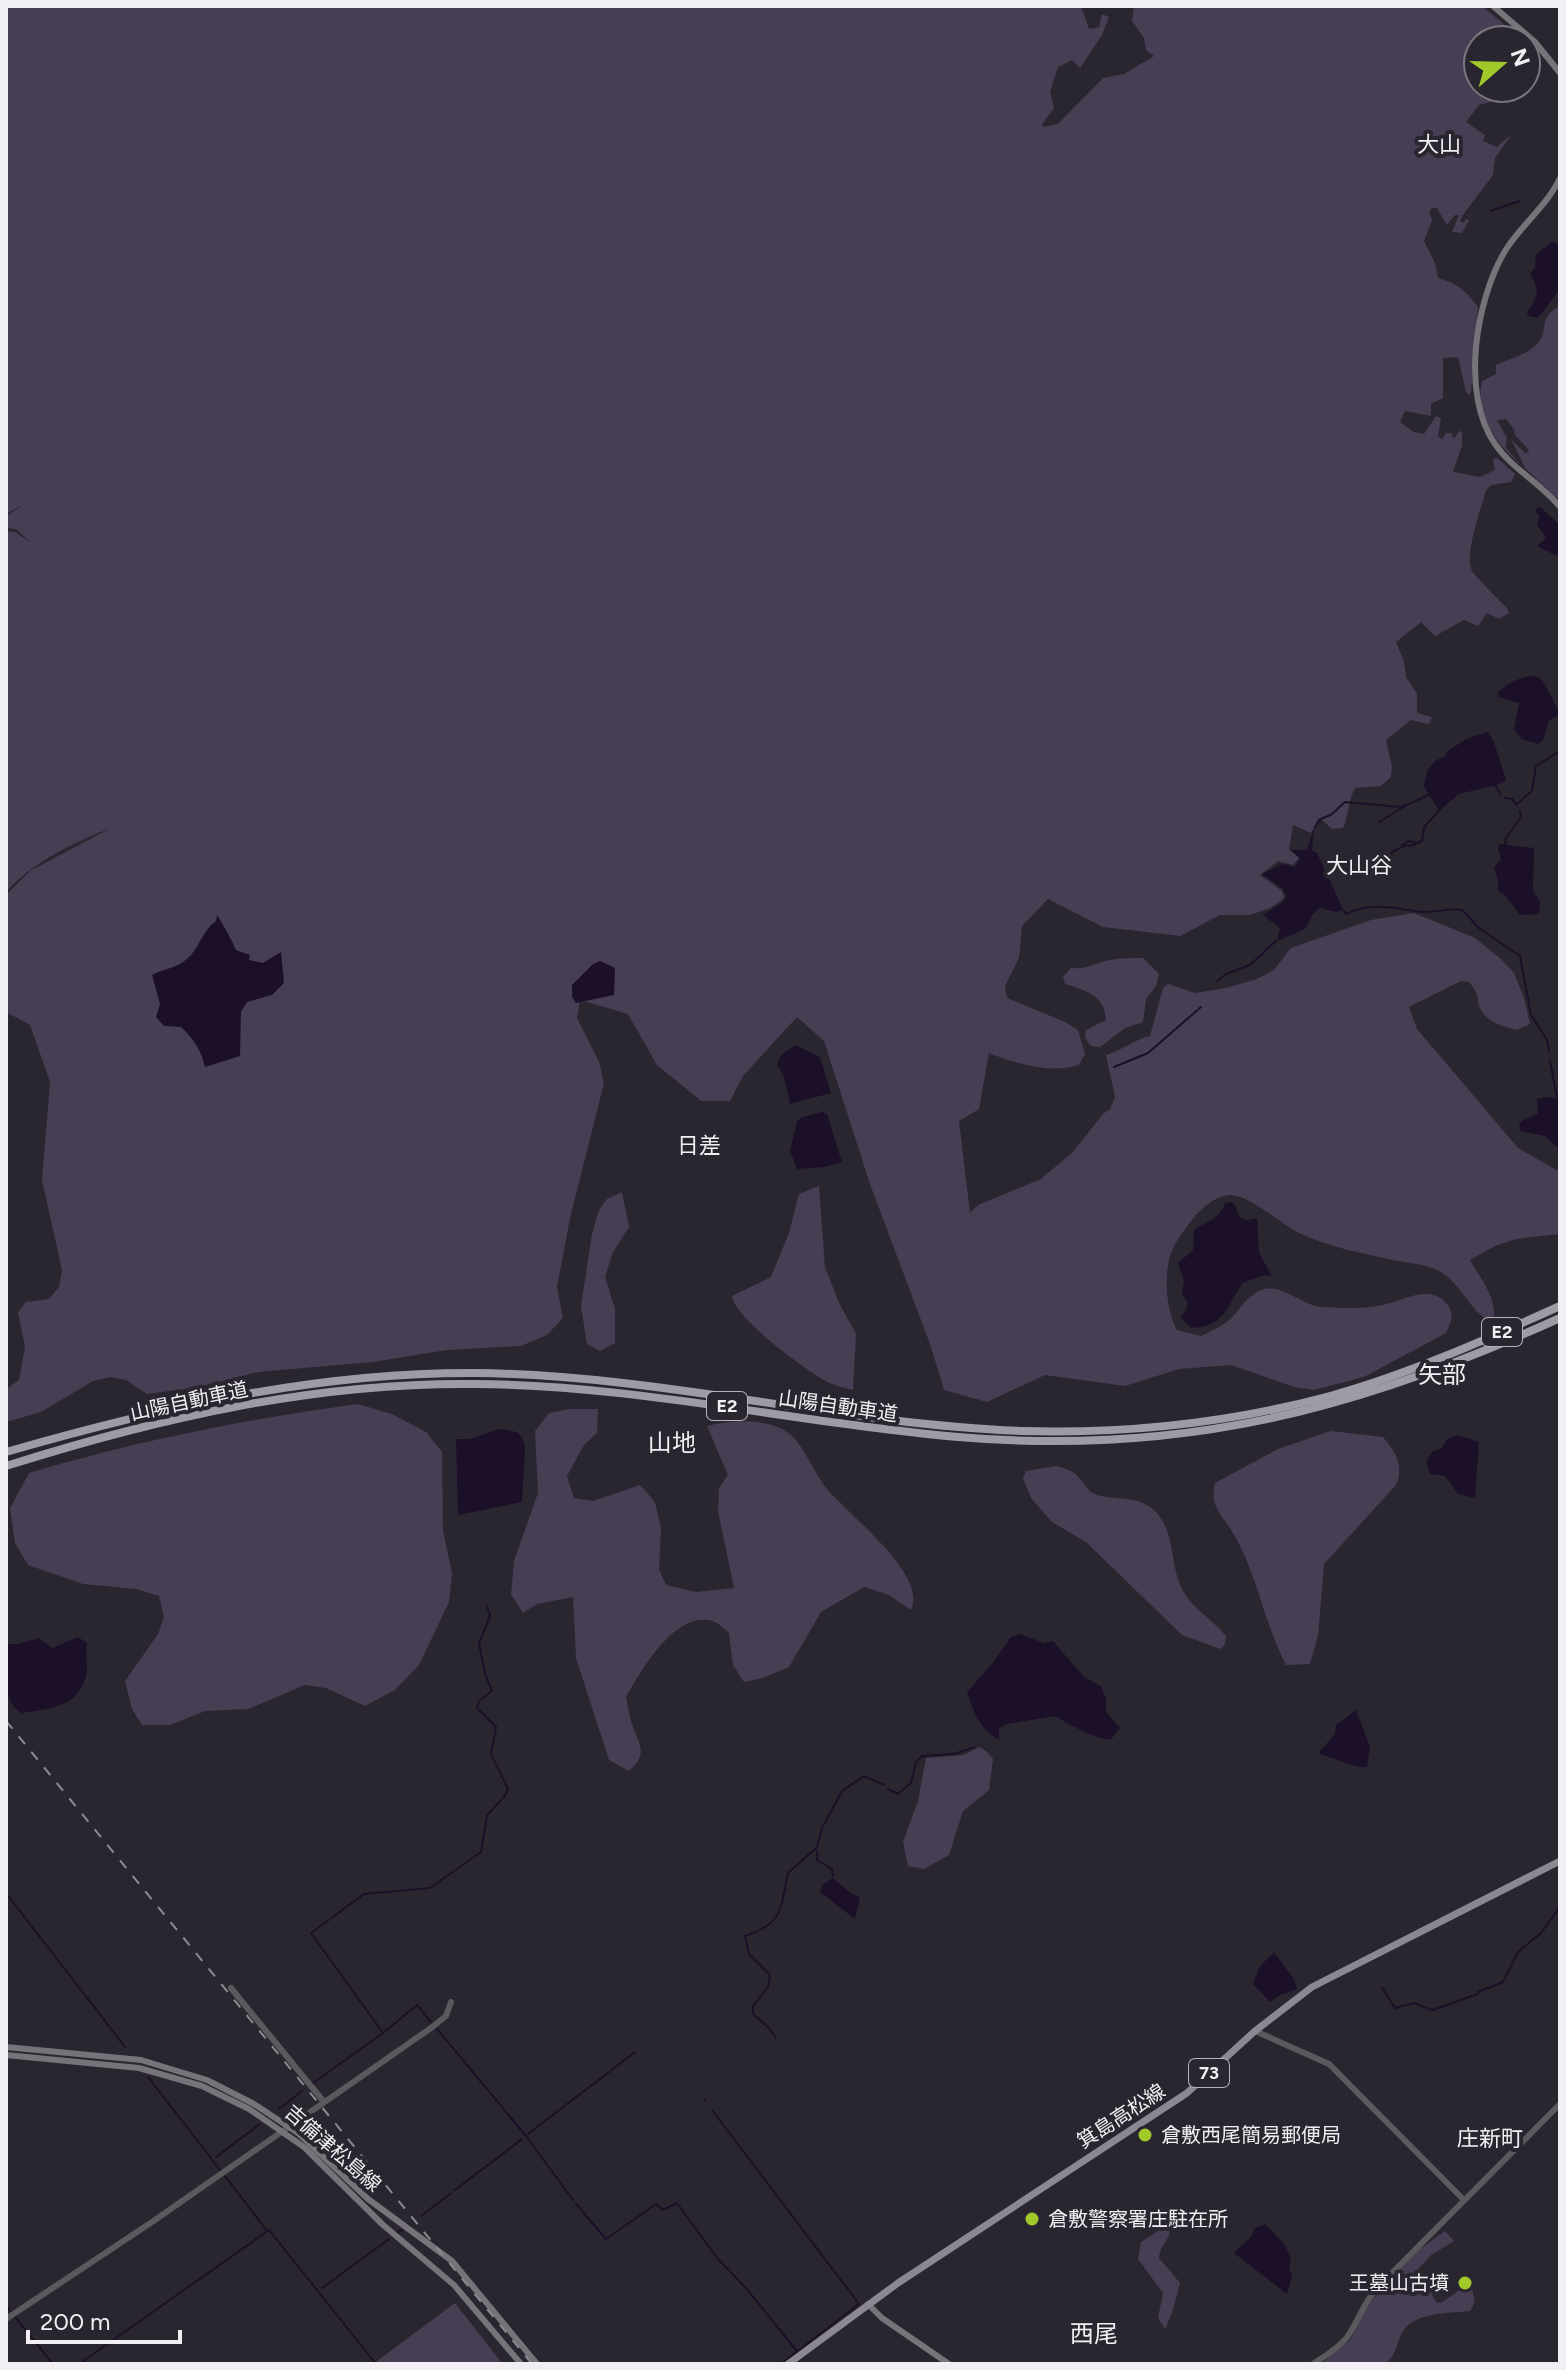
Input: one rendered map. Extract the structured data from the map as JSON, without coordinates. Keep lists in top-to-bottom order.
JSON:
{
  "streets": {
    "highway": ["E2", "山陽自動車道"],
    "main road": ["73", "箕島高松線", "吉備津松島線"]
  },
  "districts": [
    "大山",
    "大山谷",
    "日差",
    "矢部",
    "山地",
    "庄新町",
    "西尾"
  ],
  "places": ["倉敷西尾簡易郵便局", "倉敷警察署庄駐在所", "王墓山古墳"],
  "scale_bar": "200 m",
  "north": "right"
}
